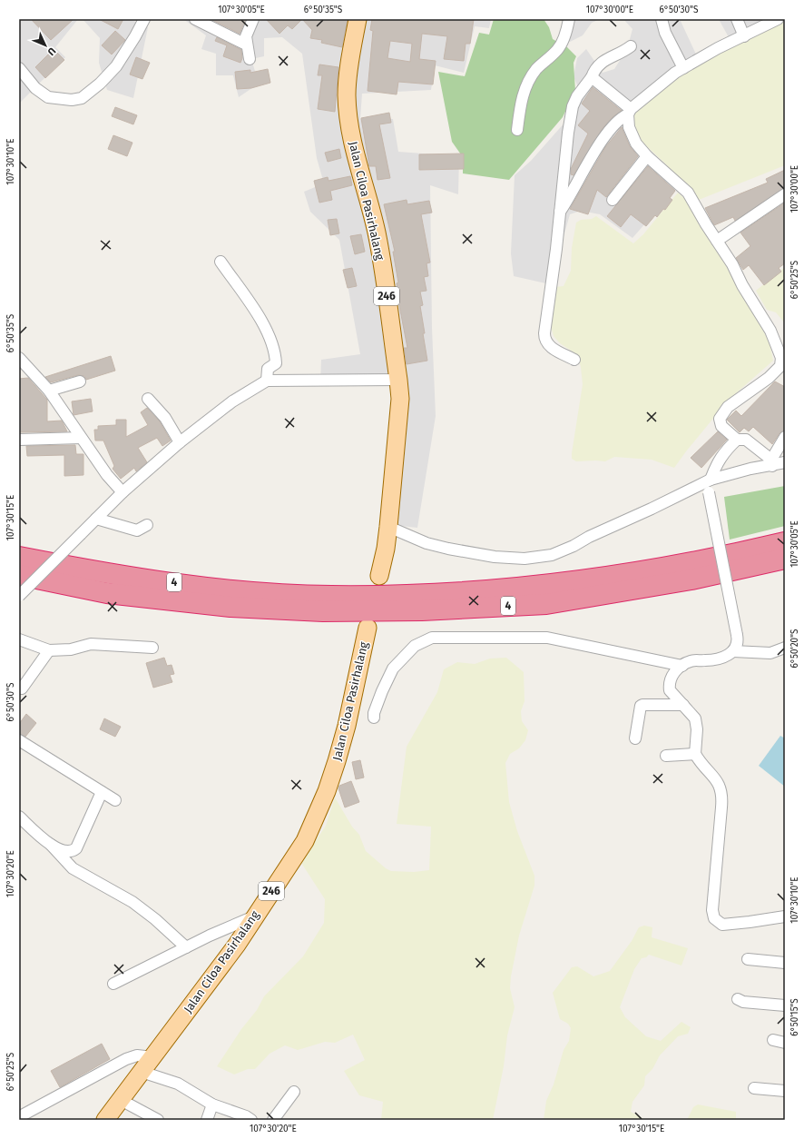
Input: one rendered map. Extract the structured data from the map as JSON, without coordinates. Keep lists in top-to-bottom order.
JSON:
{
  "streets": {
    "highway": ["4"],
    "main road": ["Jalan Ciloa Pasirhalang", "246"]
  },
  "north": "bottom right",
  "coordinates": [
    "107°30'05\"E",
    "6°50'35\"S",
    "107°30'00\"E",
    "6°50'30\"S",
    "107°30'10\"E",
    "6°50'25\"S",
    "107°30'15\"E",
    "6°50'20\"S",
    "107°30'20\"E",
    "6°50'15\"S"
  ]
}
